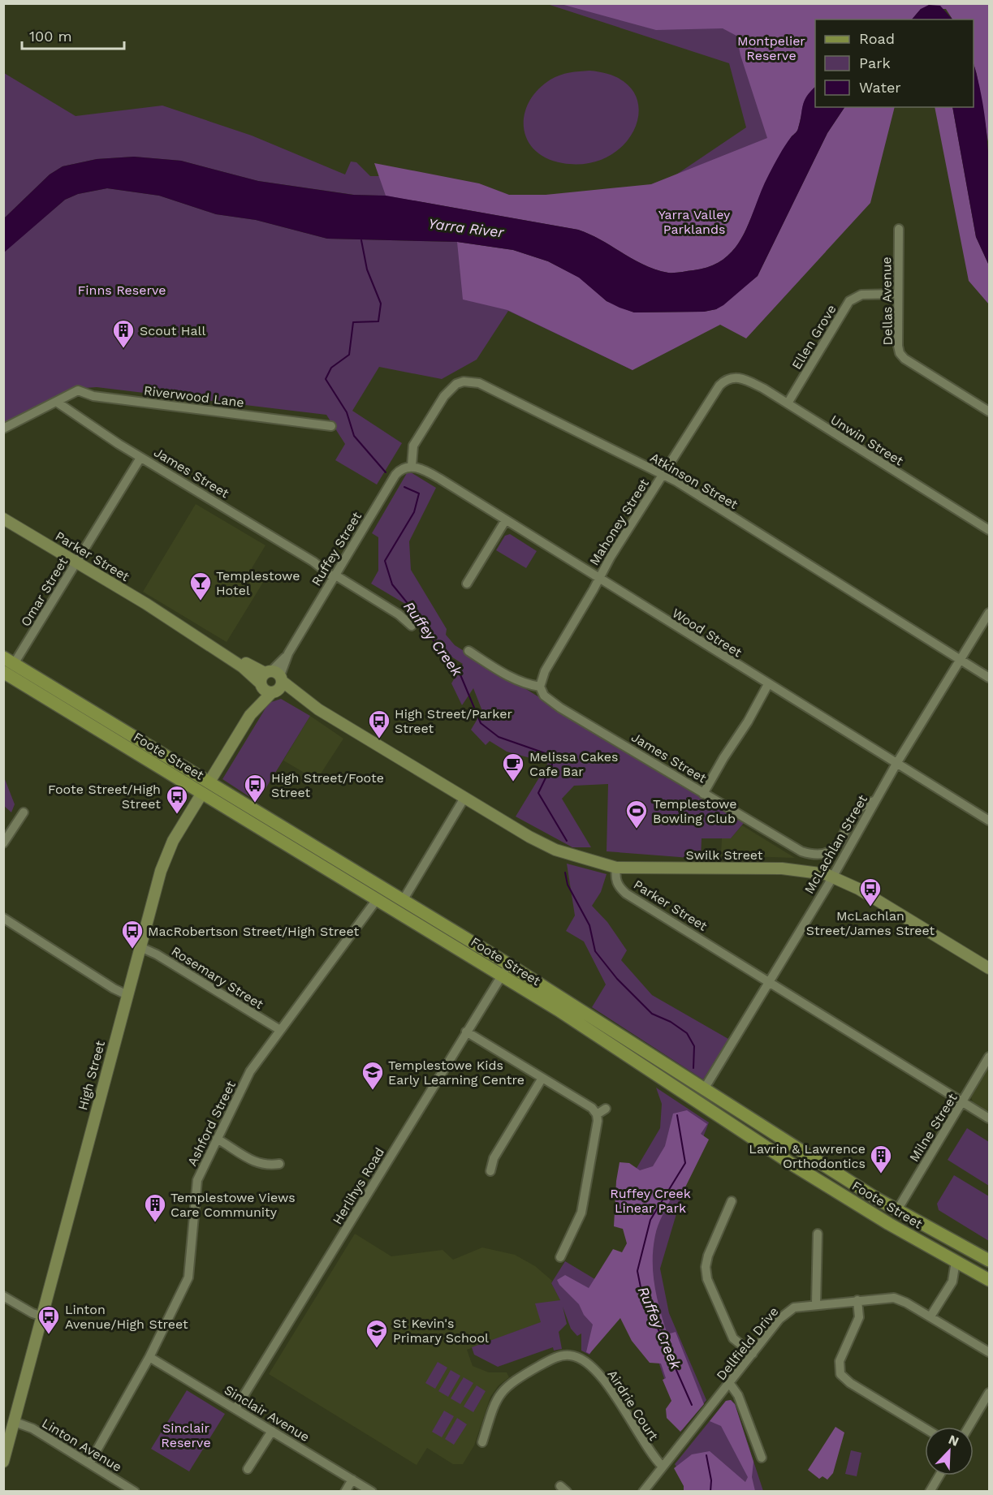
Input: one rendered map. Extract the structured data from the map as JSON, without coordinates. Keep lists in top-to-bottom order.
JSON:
{
  "streets": {
    "main road": [
      "Parker Street",
      "Foote Street",
      "Swilk Street",
      "High Street"
    ],
    "street": [
      "Dellas Avenue",
      "Ellen Grove",
      "Riverwood Lane",
      "Unwin Street",
      "James Street",
      "Atkinson Street",
      "Mahoney Street",
      "Ruffey Street",
      "Omar Street",
      "Wood Street",
      "McLachlan Street",
      "Rosemary Street",
      "Ashford Street",
      "Milne Street",
      "Herlihys Road",
      "Dellfield Drive",
      "Airdrie Court",
      "Sinclair Avenue",
      "Linton Avenue"
    ]
  },
  "crossings": [
    ["Dellas Avenue", "Ellen Grove"],
    ["Ellen Grove", "Unwin Street"],
    ["Riverwood Lane", "James Street"],
    ["Unwin Street", "Mahoney Street"],
    ["James Street", "Mahoney Street"],
    ["James Street", "Ruffey Street"],
    ["James Street", "Omar Street"],
    ["James Street", "McLachlan Street"],
    ["Atkinson Street", "Mahoney Street"],
    ["Atkinson Street", "Ruffey Street"],
    ["Atkinson Street", "Wood Street"],
    ["Atkinson Street", "McLachlan Street"],
    ["Mahoney Street", "Wood Street"],
    ["Ruffey Street", "Parker Street"],
    ["Ruffey Street", "Wood Street"],
    ["Ruffey Street", "High Street"],
    ["Parker Street", "Omar Street"],
    ["Parker Street", "McLachlan Street"],
    ["Parker Street", "Swilk Street"],
    ["Parker Street", "High Street"],
    ["Parker Street", "Milne Street"],
    ["Omar Street", "Foote Street"],
    ["Wood Street", "McLachlan Street"],
    ["Foote Street", "McLachlan Street"],
    ["Foote Street", "High Street"],
    ["Foote Street", "Ashford Street"],
    ["Foote Street", "Milne Street"],
    ["Foote Street", "Herlihys Road"],
    ["McLachlan Street", "Swilk Street"],
    ["Rosemary Street", "High Street"],
    ["Rosemary Street", "Ashford Street"],
    ["High Street", "Linton Avenue"],
    ["Ashford Street", "Sinclair Avenue"],
    ["Ashford Street", "Linton Avenue"],
    ["Herlihys Road", "Sinclair Avenue"],
    ["Dellfield Drive", "Airdrie Court"]
  ],
  "water": ["Yarra River", "Ruffey Creek"],
  "parks": [
    "Montpelier Reserve",
    "Yarra Valley Parklands",
    "Finns Reserve",
    "Ruffey Creek Linear Park",
    "Sinclair Reserve"
  ],
  "places": {
    "building": ["Scout Hall", "Lavrin & Lawrence Orthodontics", "Templestowe Views Care Community"],
    "bar": ["Templestowe Hotel"],
    "bus stop": [
      "High Street/Parker Street",
      "High Street/Foote Street",
      "Foote Street/High Street",
      "McLachlan Street/James Street",
      "MacRobertson Street/High Street",
      "Linton Avenue/High Street"
    ],
    "cafe": ["Melissa Cakes Cafe Bar"],
    "sports": ["Templestowe Bowling Club"],
    "school or university": ["Templestowe Kids Early Learning Centre", "St Kevin's Primary School"]
  },
  "legend": ["Road", "Park", "Water"],
  "scale_bar": "100 m",
  "north": "top right"
}
